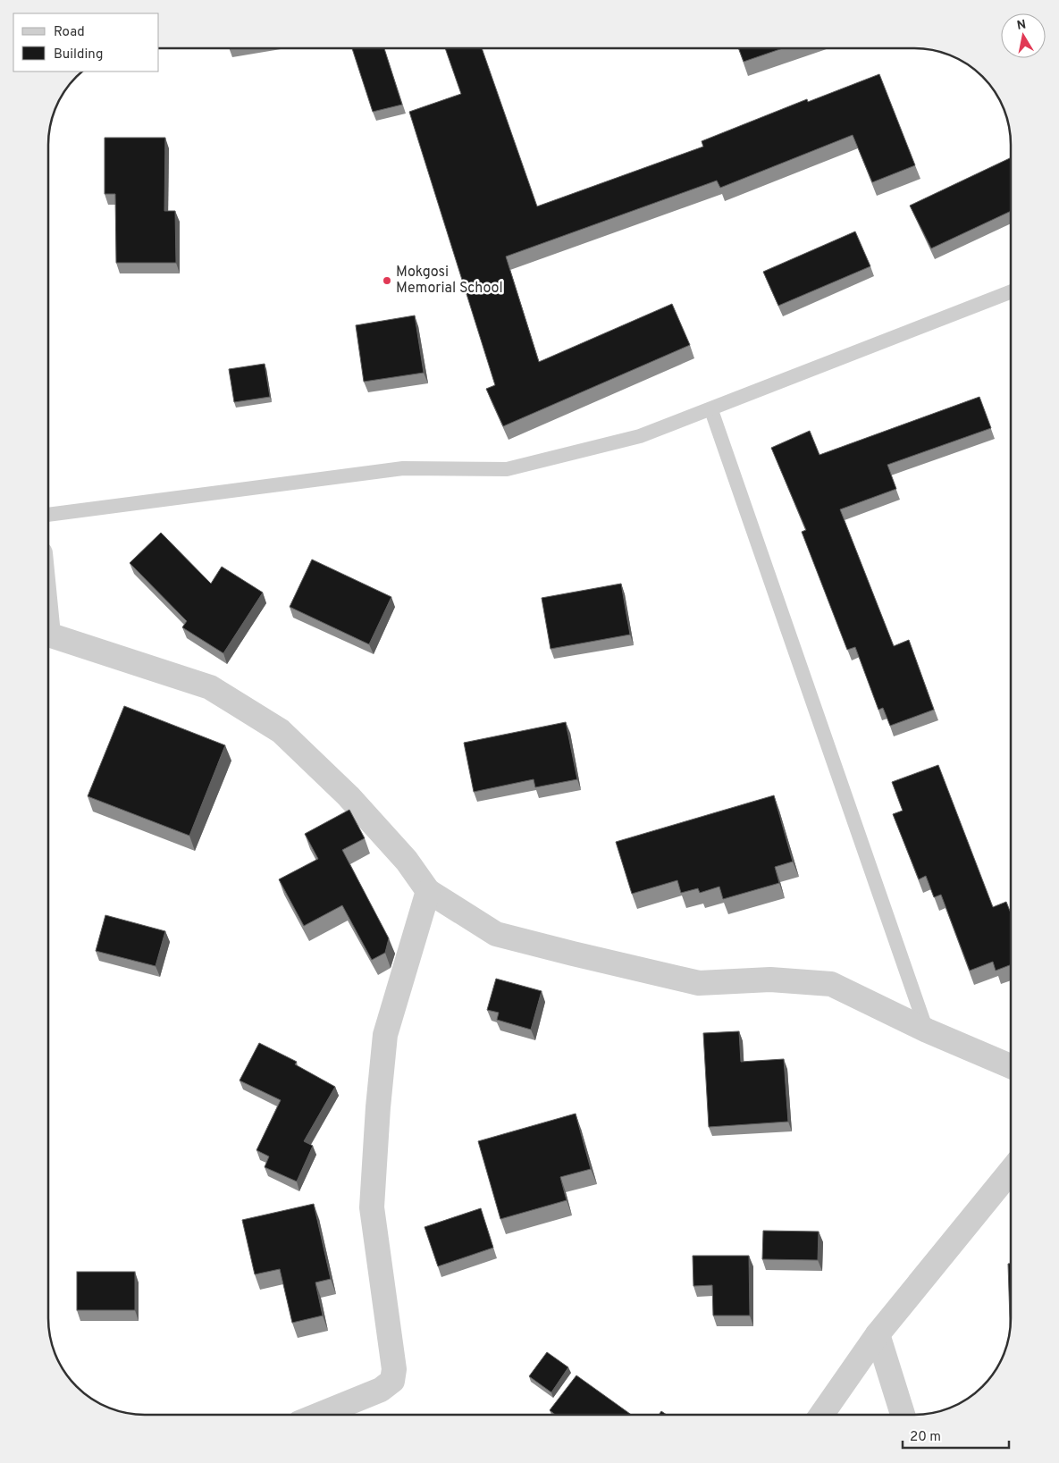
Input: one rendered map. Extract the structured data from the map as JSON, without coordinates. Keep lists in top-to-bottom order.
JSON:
{
  "places": ["Mokgosi Memorial School"],
  "legend": ["Road", "Building"],
  "scale_bar": "20 m",
  "north": "top"
}
